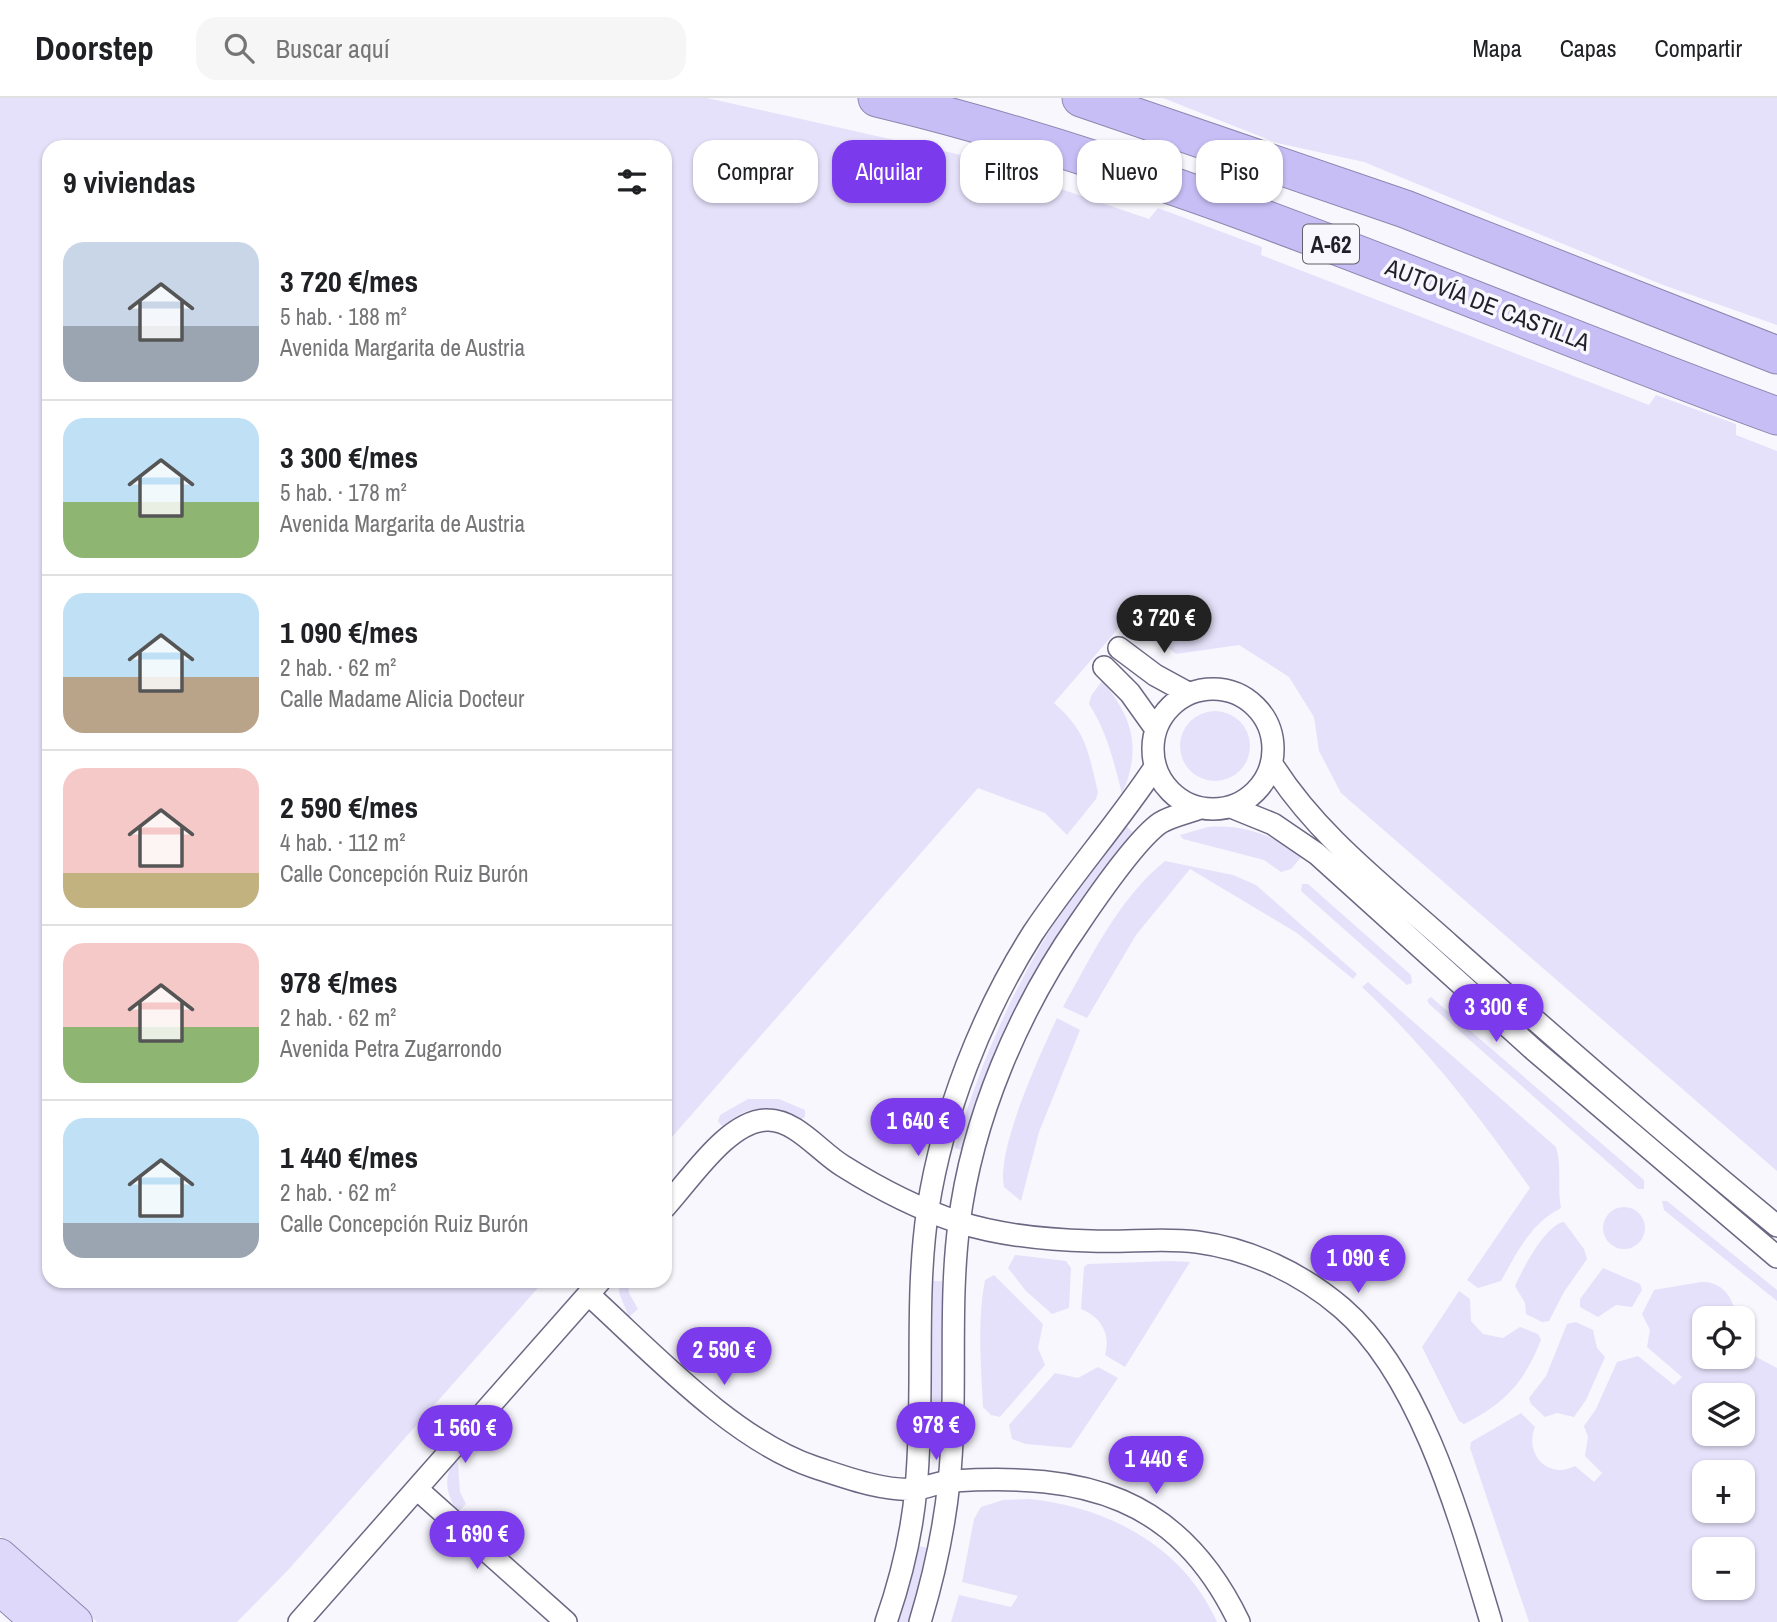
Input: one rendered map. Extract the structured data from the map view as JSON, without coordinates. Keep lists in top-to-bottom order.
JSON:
{
  "streets": {
    "highway": ["A-62", "AUTOVÍA DE CASTILLA"]
  },
  "page": {
    "header": "Doorstep",
    "search": "Buscar aquí",
    "nav": ["Mapa", "Capas", "Compartir"],
    "chip": [
      "Comprar",
      "Alquilar",
      "Filtros",
      "Nuevo",
      "Piso"
    ],
    "heading": "9 viviendas",
    "list": [
      {
        "name": "3 720 €/mes",
        "note": "5 hab. · 188 m² · Avenida Margarita de Austria"
      },
      {
        "name": "3 300 €/mes",
        "note": "5 hab. · 178 m² · Avenida Margarita de Austria"
      },
      {
        "name": "1 090 €/mes",
        "note": "2 hab. · 62 m² · Calle Madame Alicia Docteur"
      },
      {
        "name": "2 590 €/mes",
        "note": "4 hab. · 112 m² · Calle Concepción Ruiz Burón"
      },
      {
        "name": "978 €/mes",
        "note": "2 hab. · 62 m² · Avenida Petra Zugarrondo"
      },
      {
        "name": "1 440 €/mes",
        "note": "2 hab. · 62 m² · Calle Concepción Ruiz Burón"
      }
    ],
    "price": [
      "3 720 €",
      "3 300 €",
      "1 640 €",
      "1 090 €",
      "2 590 €",
      "978 €",
      "1 560 €",
      "1 440 €",
      "1 690 €"
    ],
    "map_buttons": ["+", "−"]
  }
}
